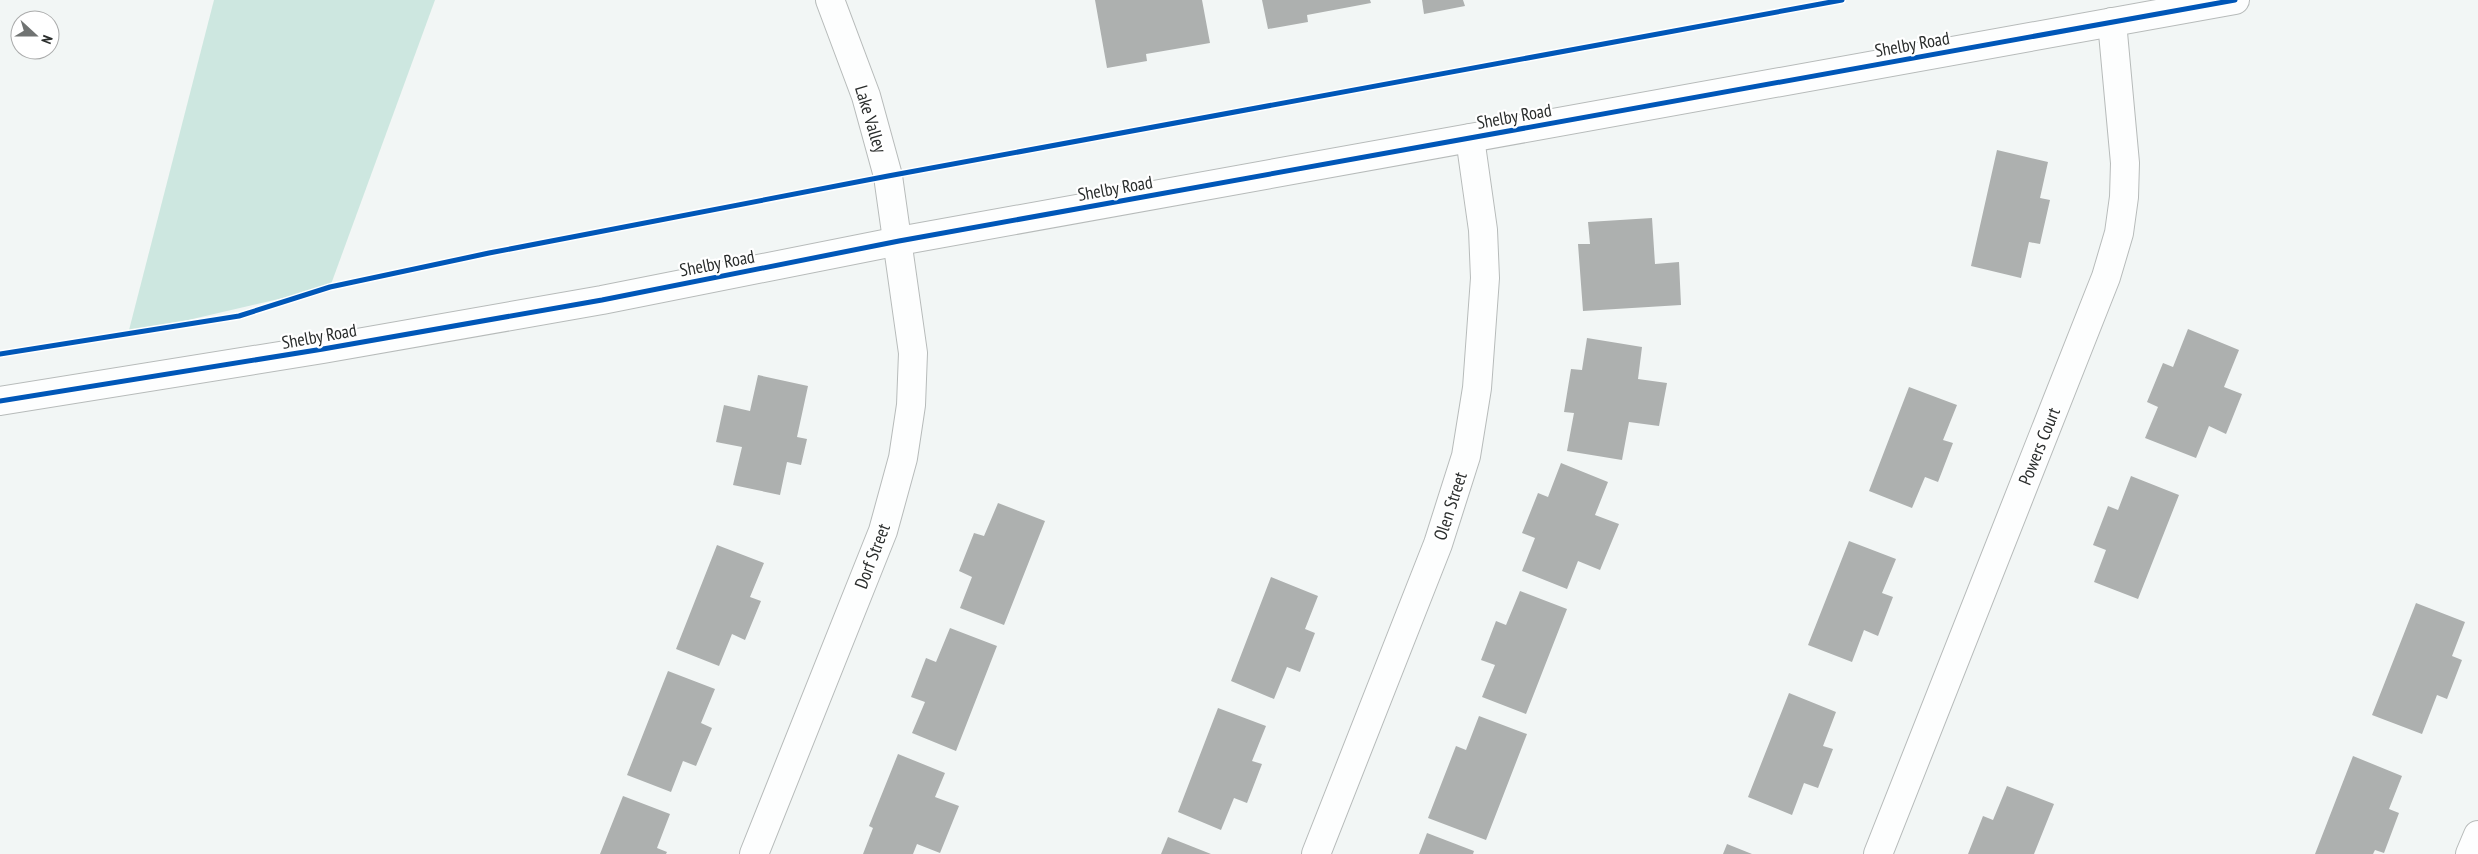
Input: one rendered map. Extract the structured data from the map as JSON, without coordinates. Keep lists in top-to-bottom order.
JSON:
{
  "streets": {
    "street": [
      "Shelby Road",
      "Lake Valley",
      "Powers Court",
      "Olen Street",
      "Dorf Street"
    ]
  },
  "crossings": [
    ["Shelby Road", "Lake Valley"],
    ["Shelby Road", "Powers Court"],
    ["Shelby Road", "Olen Street"],
    ["Shelby Road", "Dorf Street"],
    ["Lake Valley", "Dorf Street"]
  ],
  "north": "right"
}
